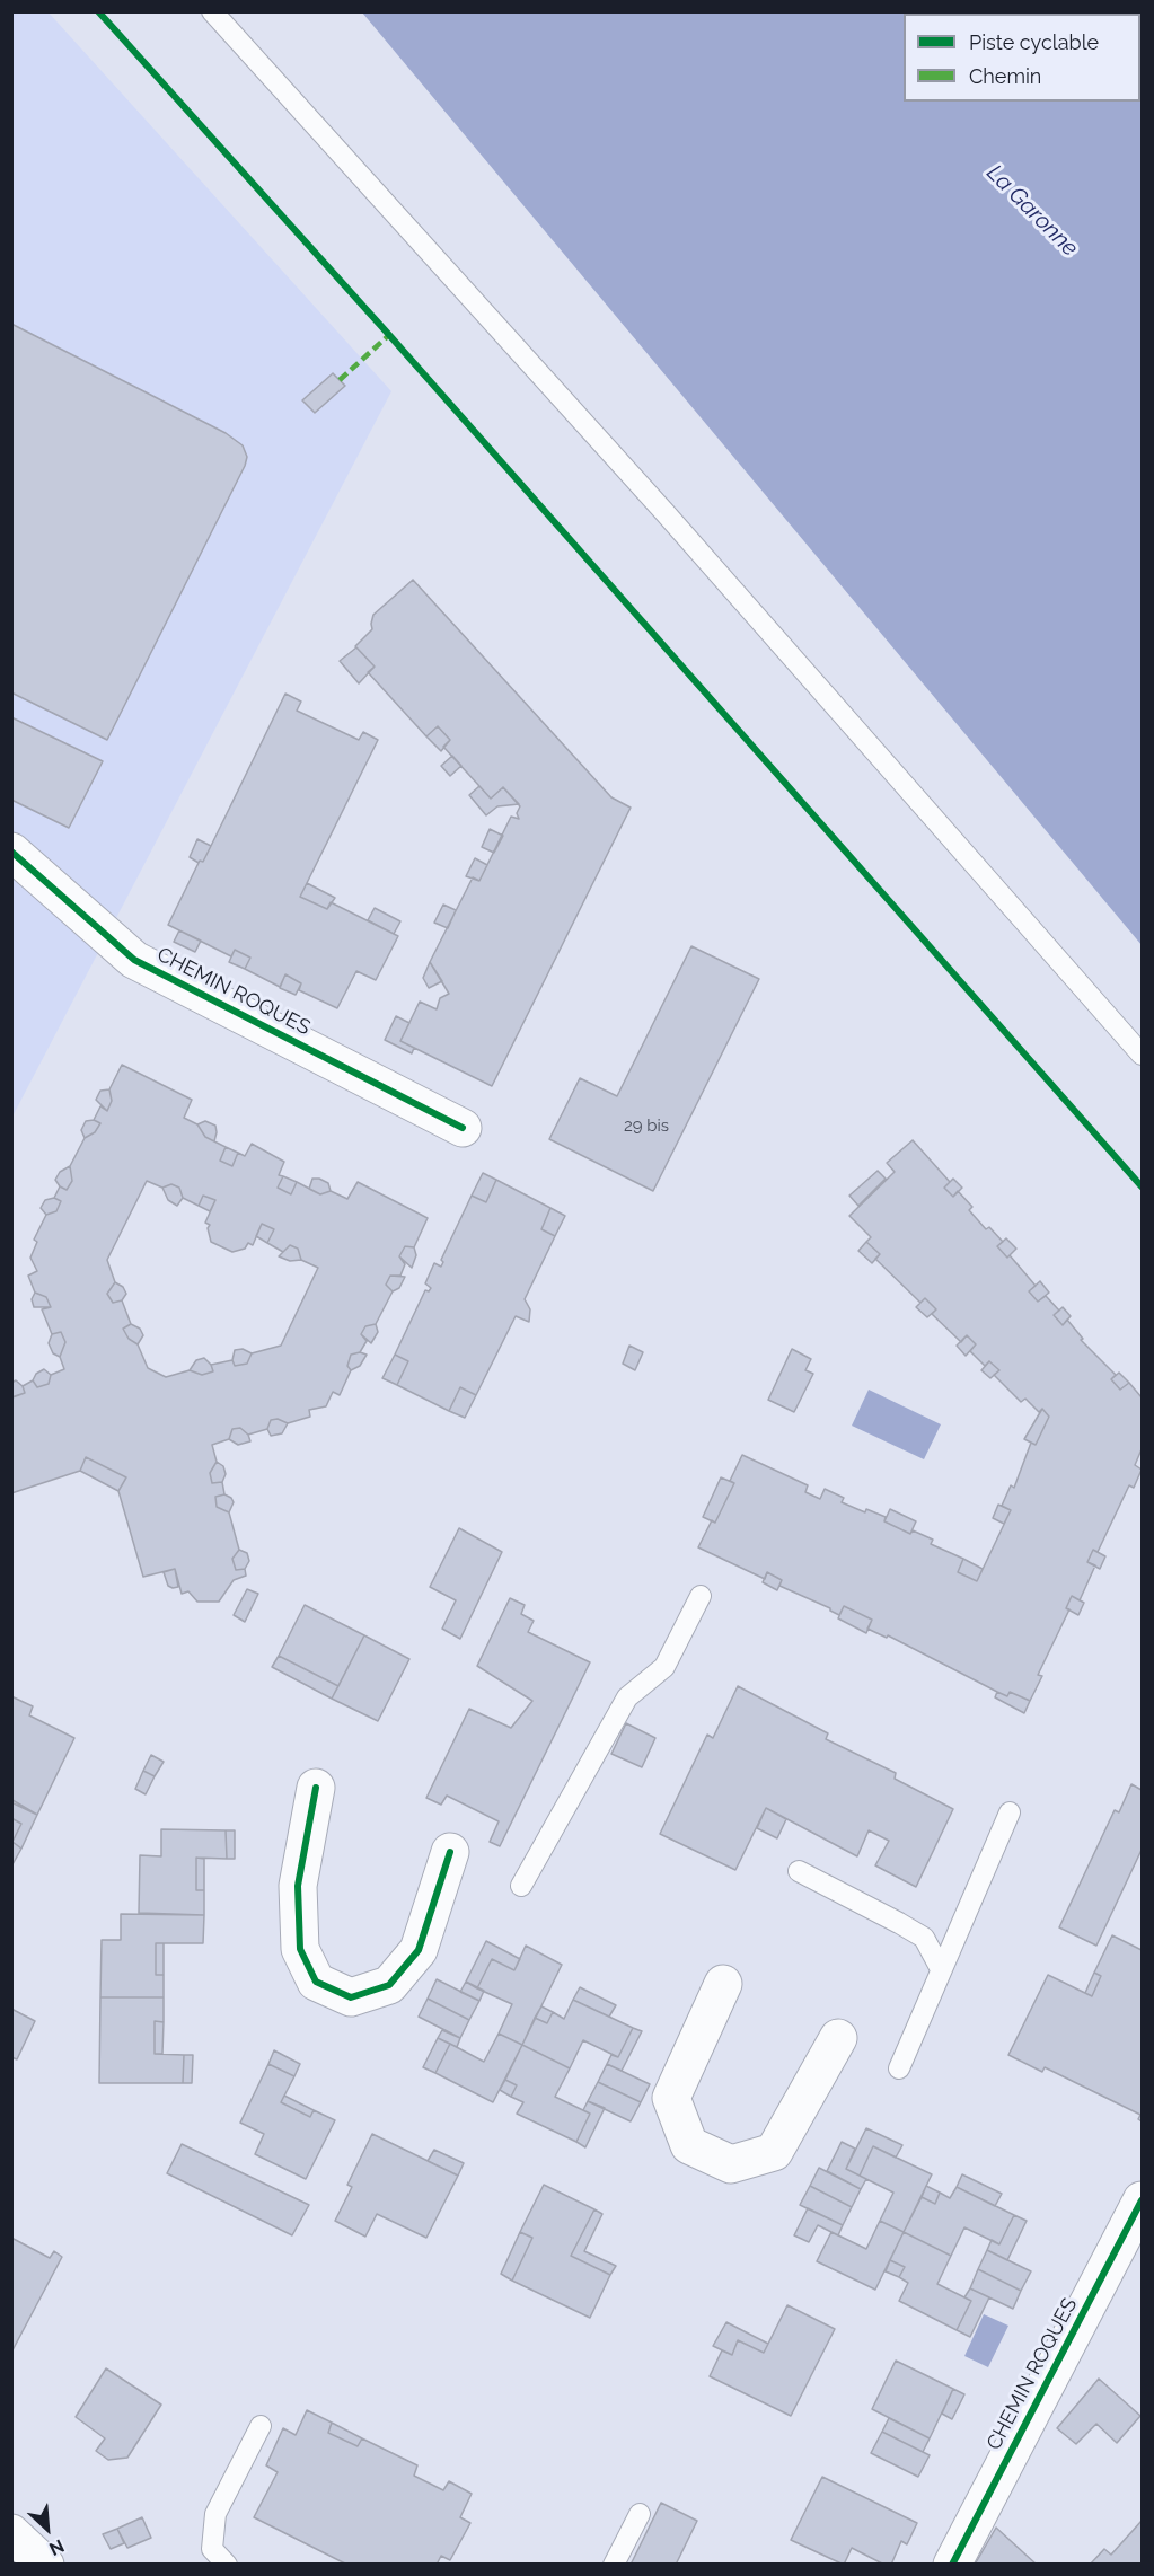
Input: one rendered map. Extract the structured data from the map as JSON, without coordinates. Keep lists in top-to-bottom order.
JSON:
{
  "streets": {
    "street": ["CHEMIN ROQUES"]
  },
  "water": ["La Garonne"],
  "house_numbers": ["29 bis"],
  "legend": ["Piste cyclable", "Chemin"],
  "north": "bottom right"
}
